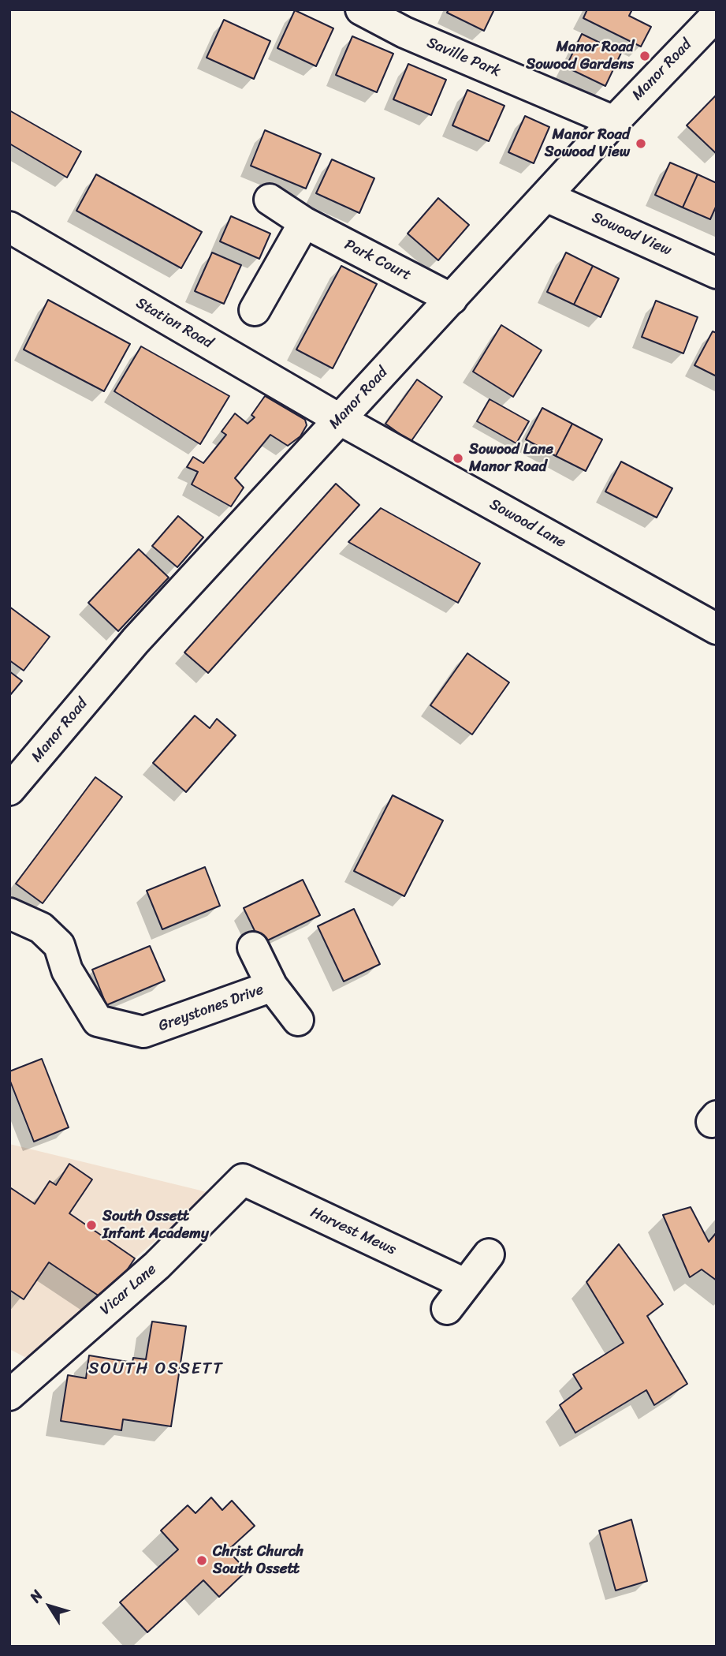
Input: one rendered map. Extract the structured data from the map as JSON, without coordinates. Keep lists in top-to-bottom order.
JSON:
{
  "streets": {
    "street": [
      "Saville Park",
      "Manor Road",
      "Sowood View",
      "Park Court",
      "Station Road",
      "Sowood Lane",
      "Greystones Drive",
      "Harvest Mews",
      "Vicar Lane"
    ]
  },
  "crossings": [
    ["Saville Park", "Manor Road"],
    ["Manor Road", "Sowood View"],
    ["Manor Road", "Park Court"],
    ["Manor Road", "Station Road"],
    ["Manor Road", "Sowood Lane"],
    ["Station Road", "Sowood Lane"],
    ["Harvest Mews", "Vicar Lane"]
  ],
  "districts": ["SOUTH OSSETT"],
  "places": [
    "Manor Road Sowood Gardens",
    "Manor Road Sowood View",
    "Sowood Lane Manor Road",
    "South Ossett Infant Academy",
    "Christ Church South Ossett"
  ],
  "north": "top left"
}
